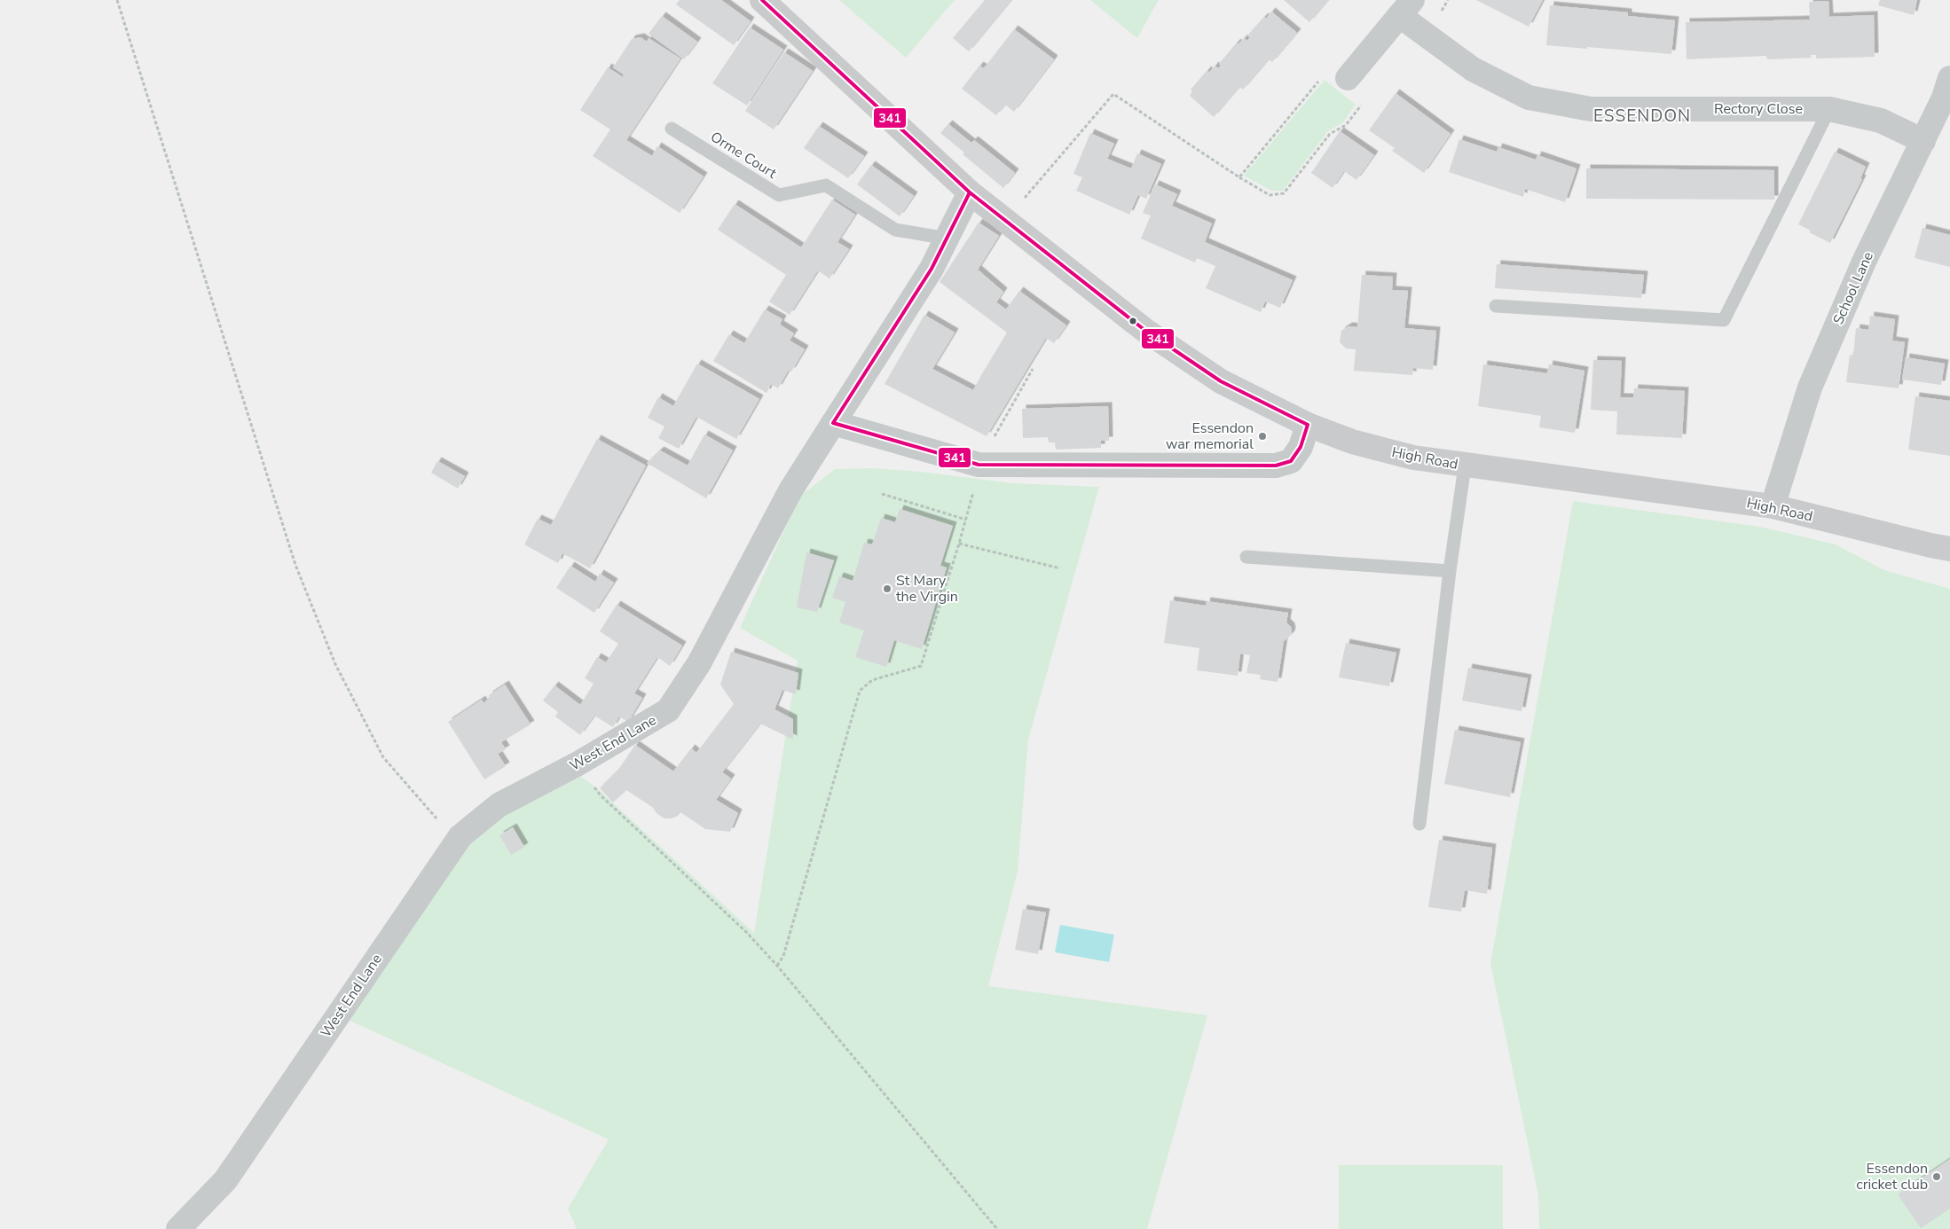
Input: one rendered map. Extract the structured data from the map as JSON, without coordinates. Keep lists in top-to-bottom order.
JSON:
{
  "streets": {
    "main road": ["High Road"],
    "street": ["Rectory Close", "School Lane", "West End Lane"],
    "lane": ["Orme Court"]
  },
  "crossings": [
    ["Rectory Close", "School Lane"],
    ["Orme Court", "West End Lane"],
    ["School Lane", "High Road"],
    ["High Road", "West End Lane"]
  ],
  "districts": ["ESSENDON"],
  "places": ["Essendon war memorial", "St Mary the Virgin", "Essendon cricket club"],
  "lines": ["transit line 341"]
}
